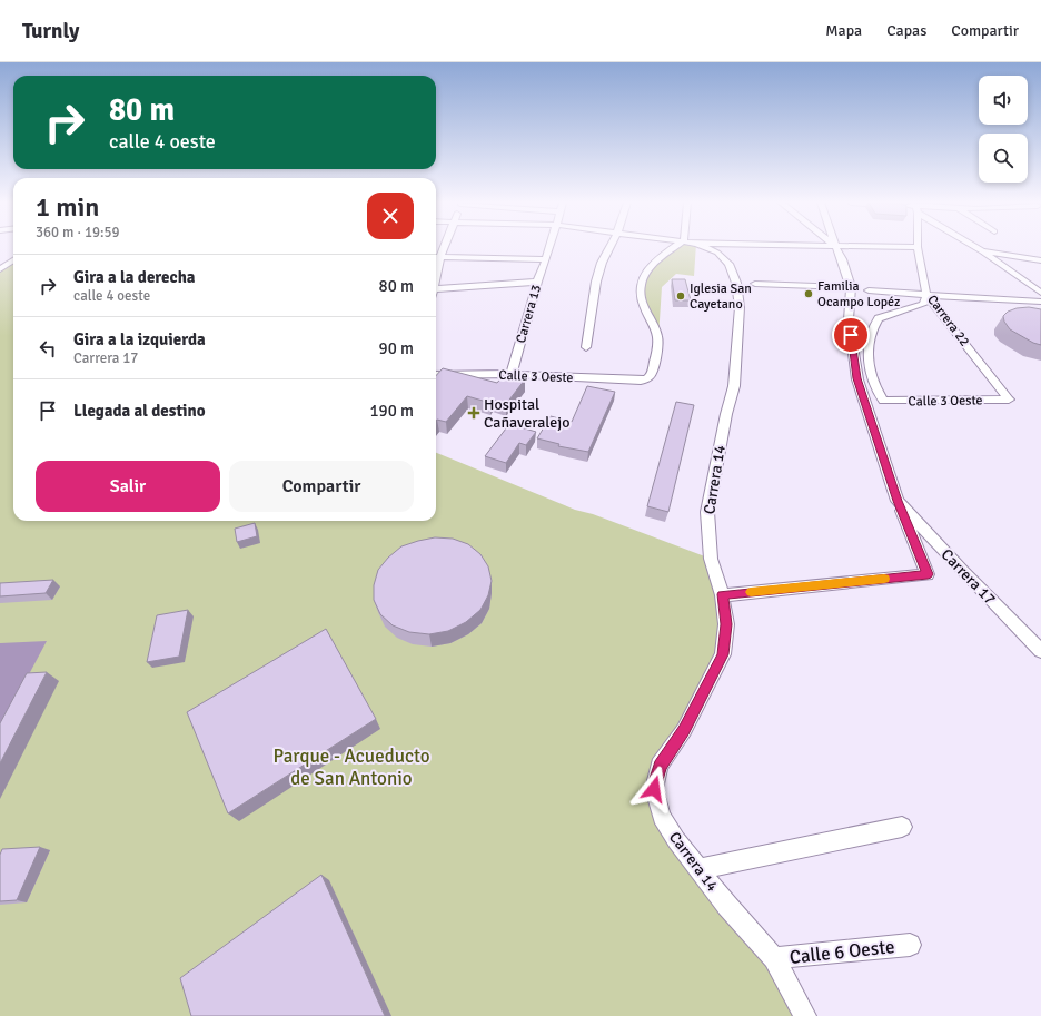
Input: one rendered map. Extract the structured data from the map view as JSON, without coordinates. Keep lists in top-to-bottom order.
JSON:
{
  "streets": {
    "street": [
      "Carrera 13",
      "Carrera 22",
      "Calle 3 Oeste",
      "Carrera 14",
      "Carrera 17",
      "Calle 6 Oeste"
    ]
  },
  "crossings": [
    ["Carrera 13", "Calle 3 Oeste"],
    ["Carrera 22", "Calle 3 Oeste"],
    ["Carrera 14", "Carrera 17"],
    ["Carrera 14", "Calle 6 Oeste"]
  ],
  "parks": ["Parque - Acueducto de San Antonio"],
  "places": {
    "other": ["Familia Ocampo Lopéz", "Iglesia San Cayetano"],
    "health": ["Hospital Cañaveralejo"]
  },
  "page": {
    "header": "Turnly",
    "nav": ["Mapa", "Capas", "Compartir"],
    "turn": ["80 m", "calle 4 oeste"],
    "heading": ["1 min", "360 m · 19:59"],
    "list": [
      {
        "name": "Gira a la derecha",
        "note": "calle 4 oeste",
        "value": "80 m"
      },
      {
        "name": "Gira a la izquierda",
        "note": "Carrera 17",
        "value": "90 m"
      },
      {
        "name": "Llegada al destino",
        "value": "190 m"
      }
    ],
    "buttons": ["Salir", "Compartir"]
  }
}
